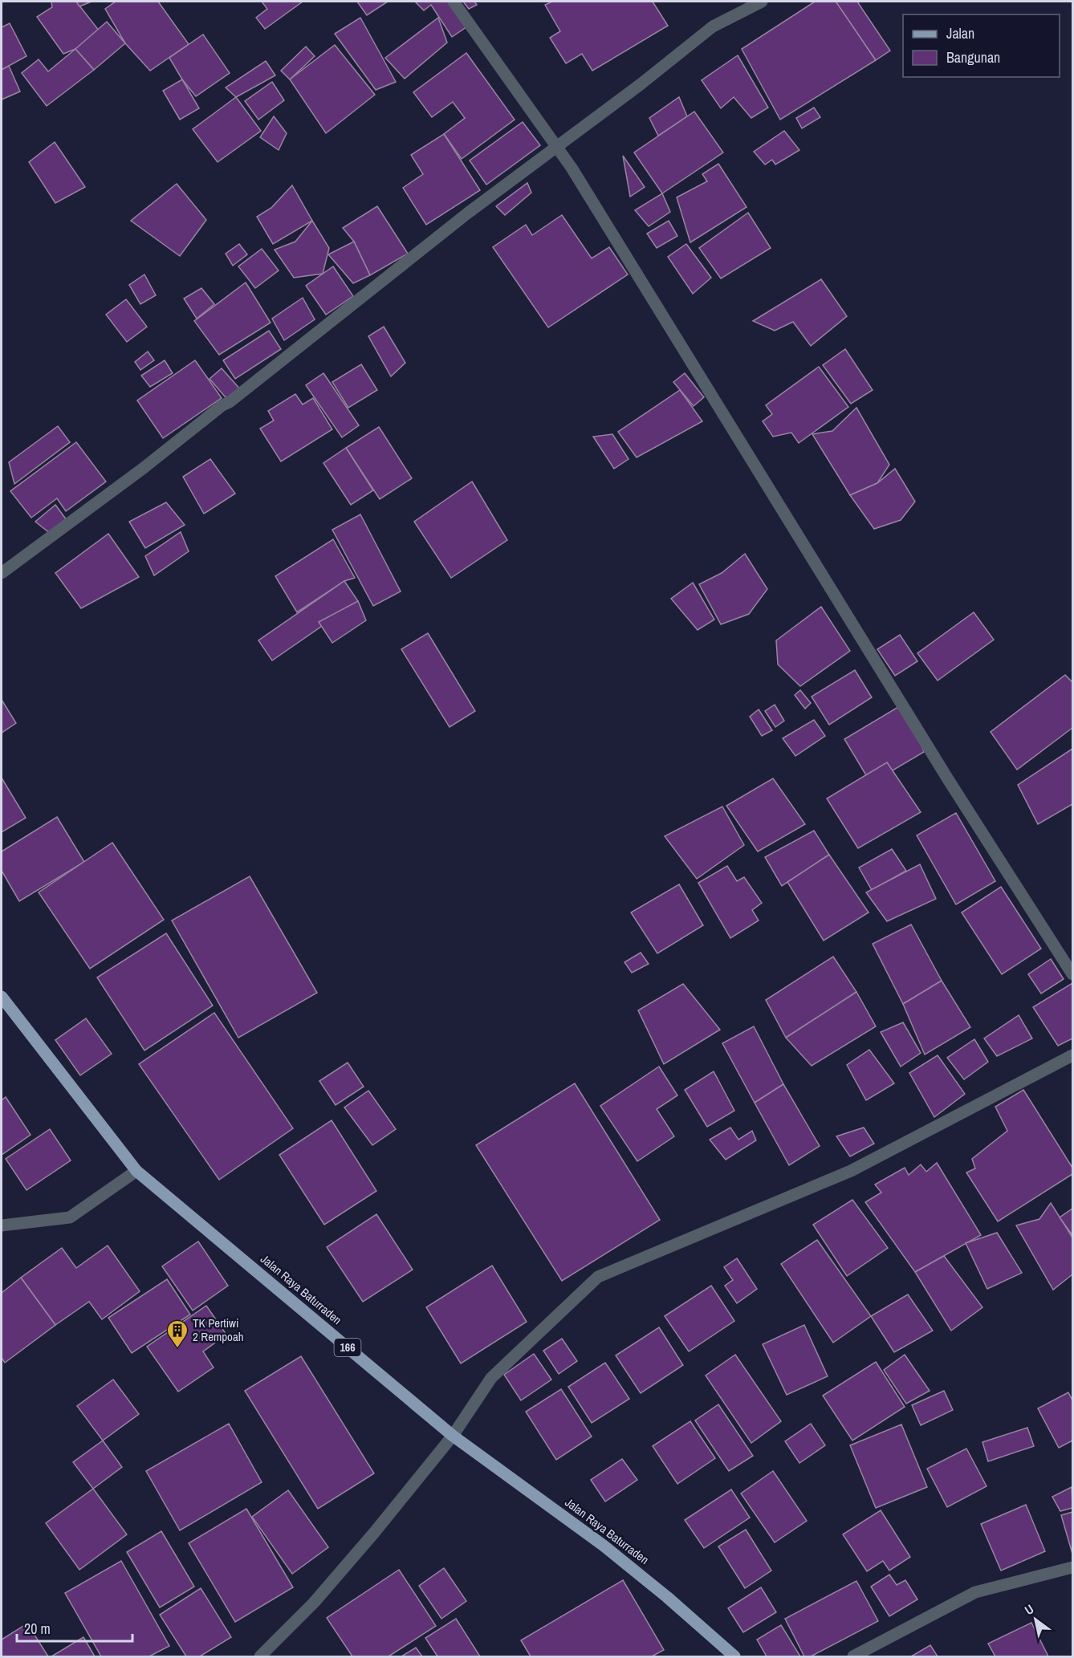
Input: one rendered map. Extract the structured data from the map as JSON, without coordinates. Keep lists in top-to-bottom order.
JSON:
{
  "streets": {
    "main road": ["Jalan Raya Baturraden", "166"]
  },
  "places": {
    "building": ["TK Pertiwi 2 Rempoah"]
  },
  "legend": ["Jalan", "Bangunan"],
  "scale_bar": "20 m",
  "north": "top left"
}
